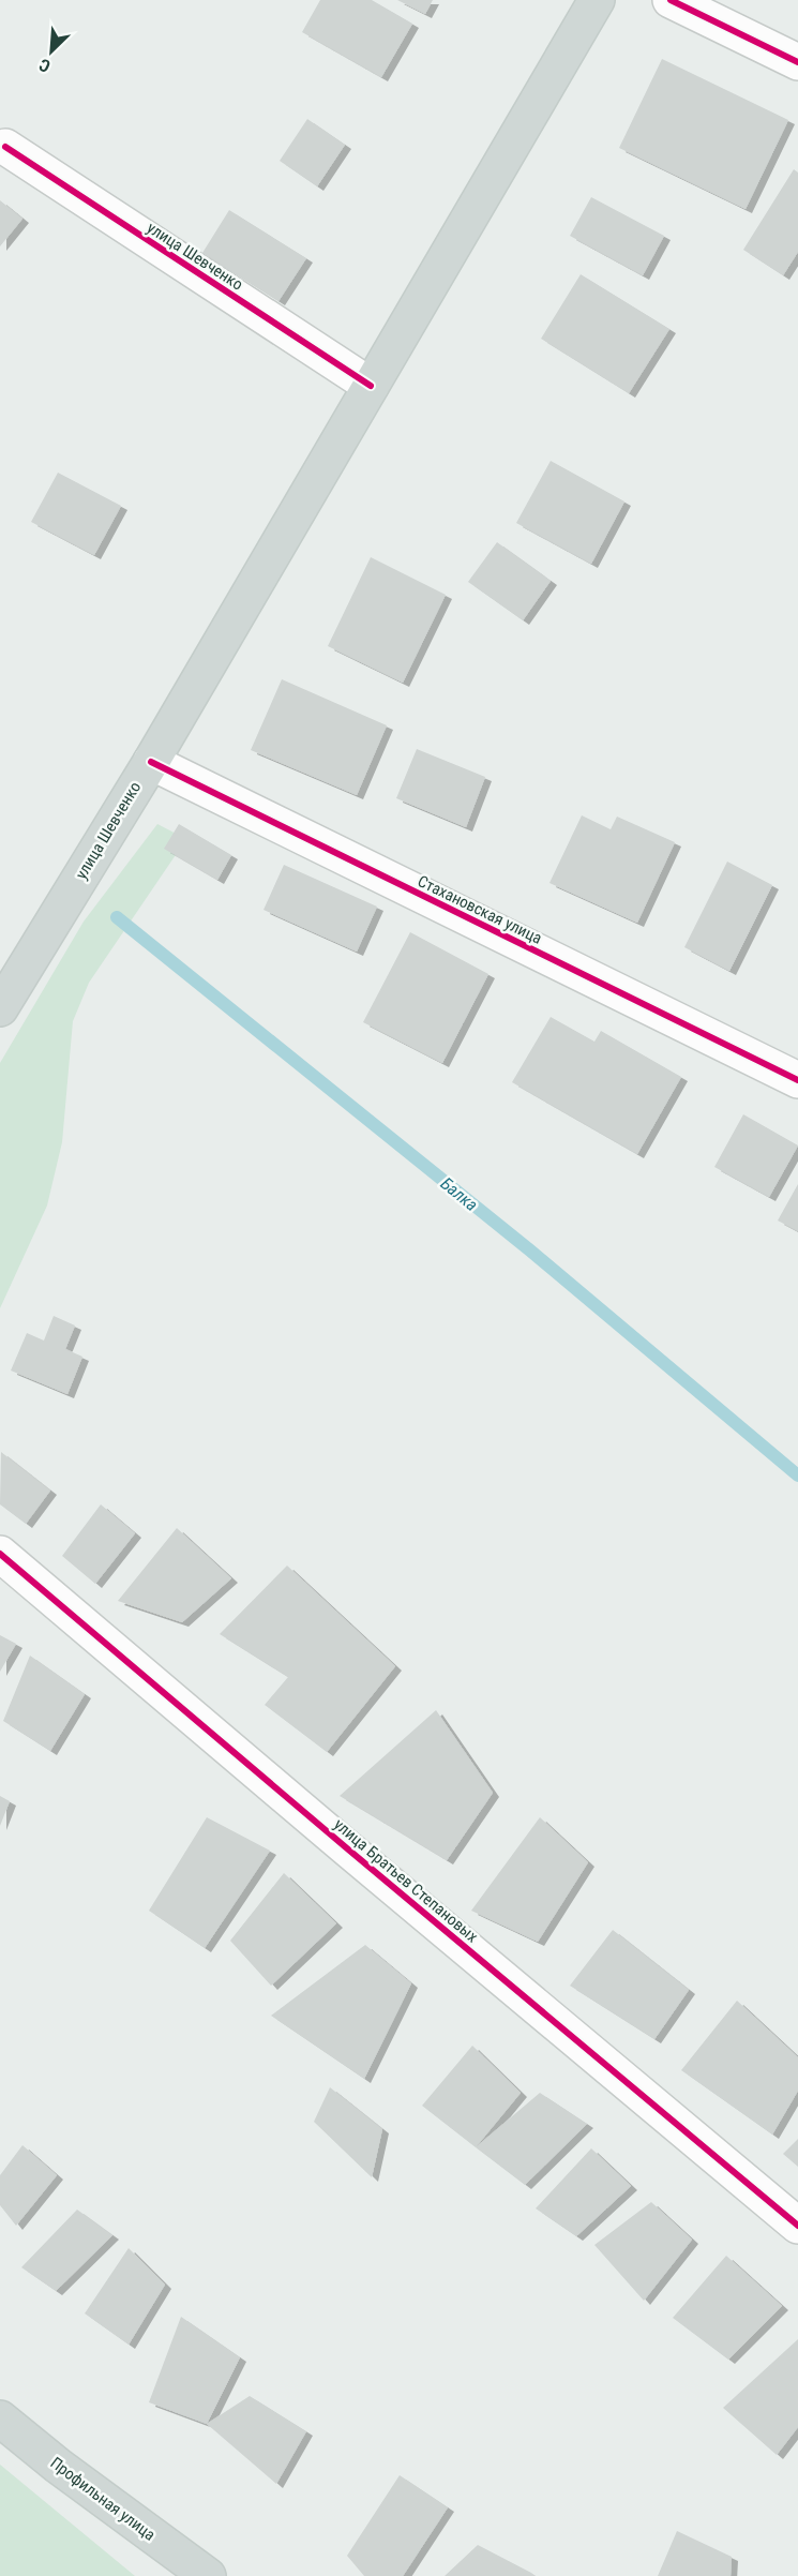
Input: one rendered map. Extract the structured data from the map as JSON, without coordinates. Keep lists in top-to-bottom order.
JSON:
{
  "streets": {
    "main road": ["улица Шевченко", "Профильная улица"],
    "street": ["Стахановская улица", "улица Братьев Степановых"]
  },
  "crossings": [
    ["улица Шевченко", "Стахановская улица"]
  ],
  "water": ["Балка"],
  "north": "bottom left"
}
